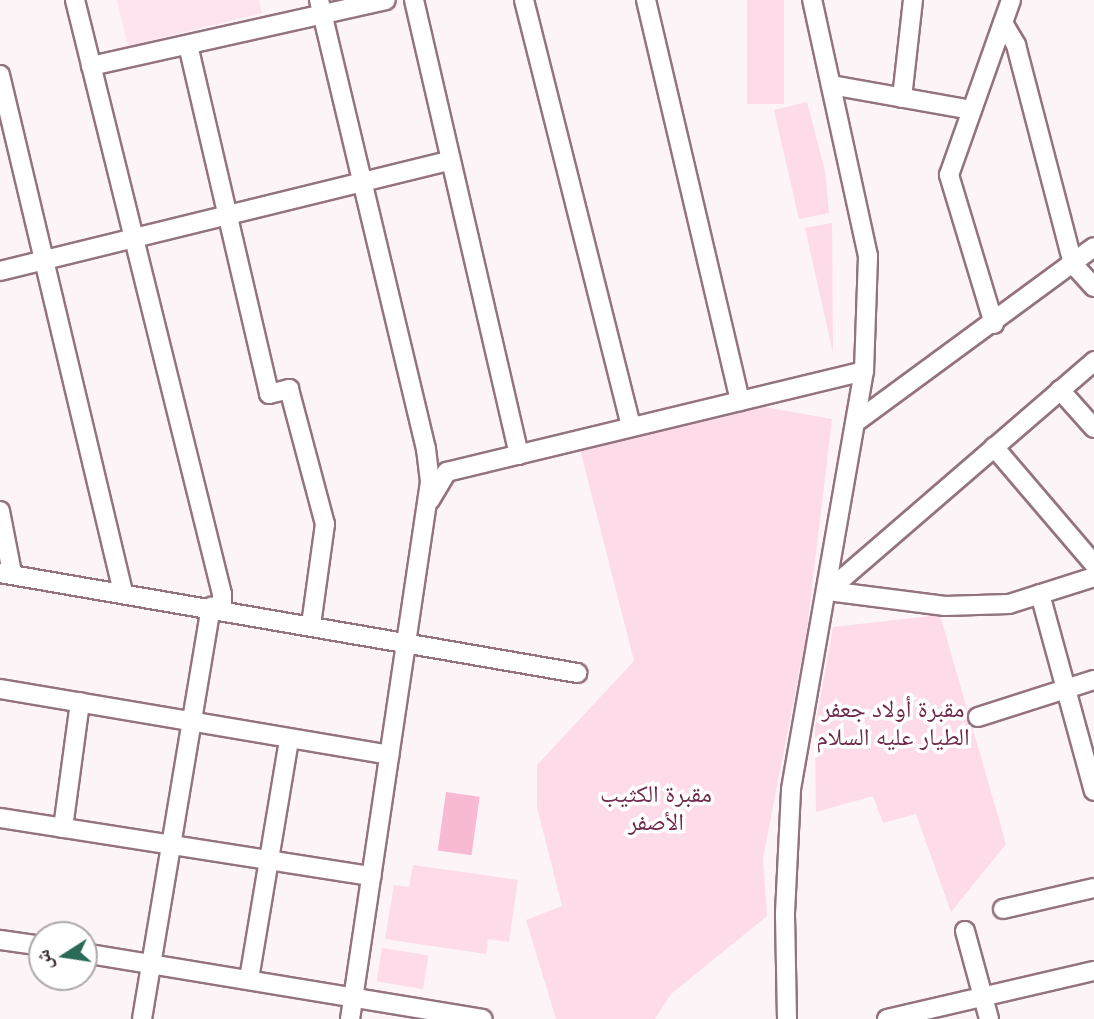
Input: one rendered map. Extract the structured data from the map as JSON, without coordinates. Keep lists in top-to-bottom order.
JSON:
{
  "parks": ["مقبرة أولاد جعفر الطيار عليه السلام", "مقبرة الكثيب الأصفر"],
  "north": "left"
}
